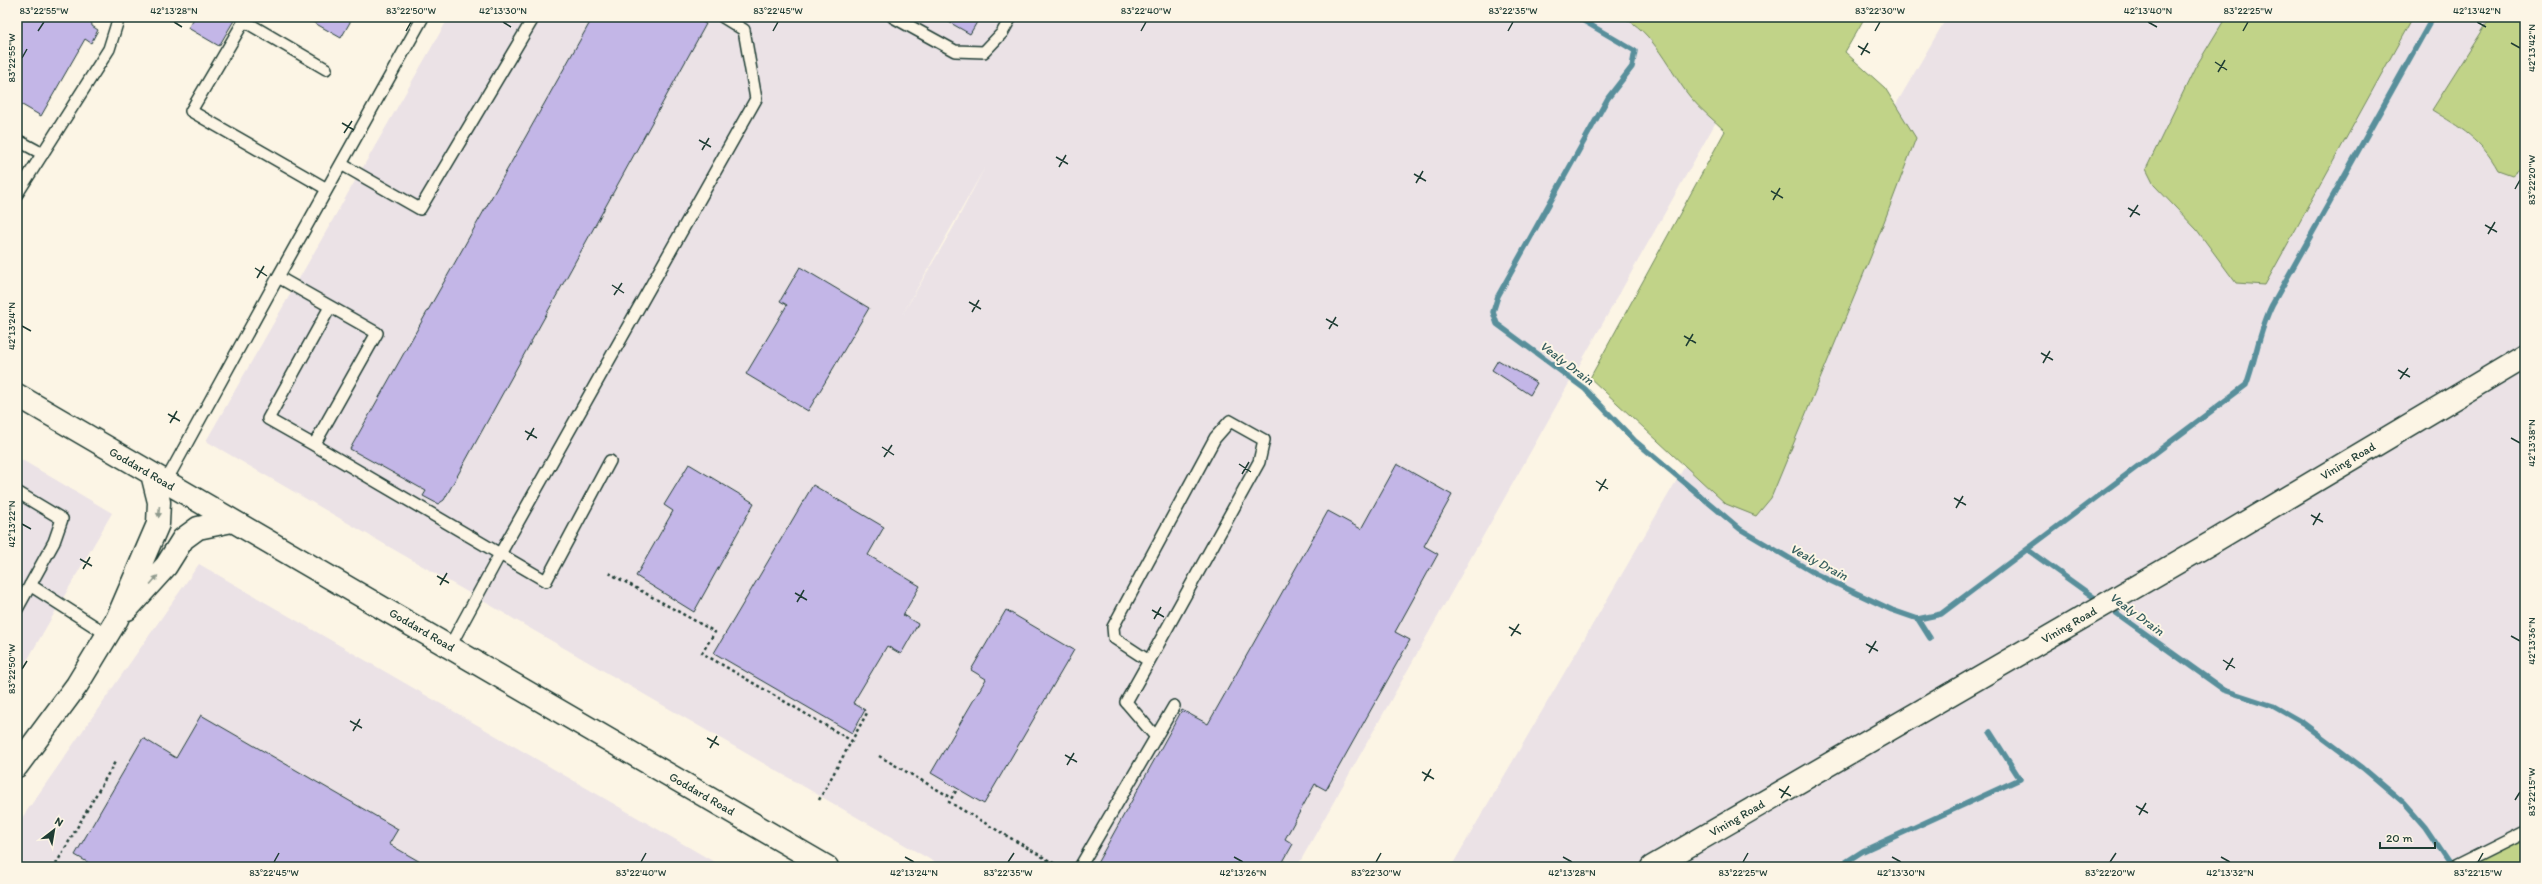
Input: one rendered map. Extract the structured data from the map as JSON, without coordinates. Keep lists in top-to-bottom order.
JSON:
{
  "streets": {
    "main road": ["Vining Road", "Goddard Road"]
  },
  "water": ["Vealy Drain"],
  "scale_bar": "20 m",
  "north": "top right",
  "coordinates": [
    "83°22'55\"W",
    "42°13'28\"N",
    "83°22'50\"W",
    "42°13'30\"N",
    "83°22'45\"W",
    "83°22'40\"W",
    "83°22'35\"W",
    "83°22'30\"W",
    "42°13'40\"N",
    "83°22'25\"W",
    "42°13'42\"N",
    "83°22'20\"W",
    "42°13'24\"N",
    "42°13'38\"N",
    "42°13'22\"N",
    "42°13'36\"N",
    "83°22'15\"W",
    "42°13'26\"N",
    "42°13'32\"N"
  ]
}
